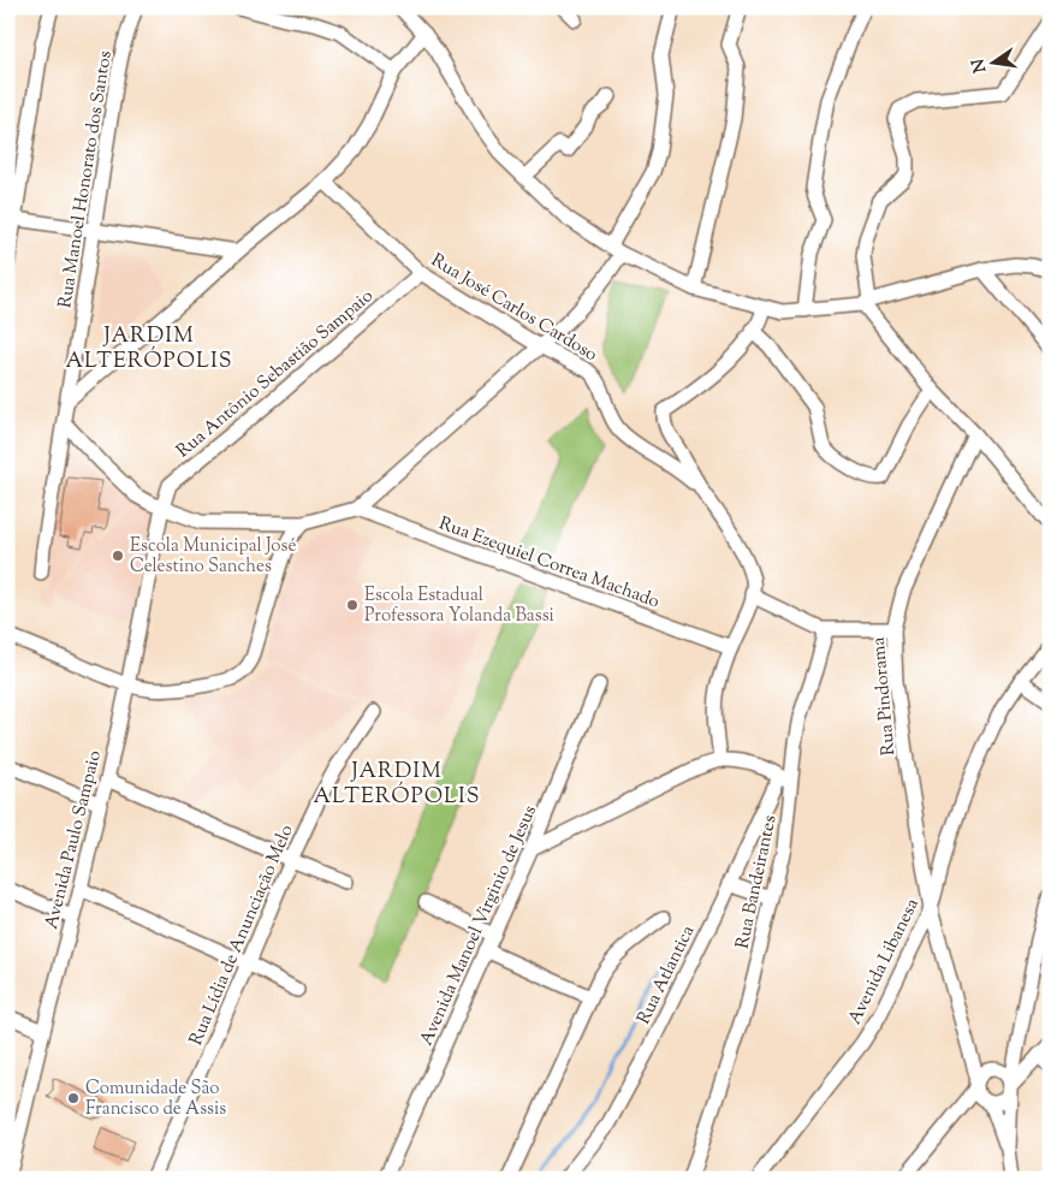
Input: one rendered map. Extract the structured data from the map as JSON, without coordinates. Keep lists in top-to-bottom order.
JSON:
{
  "streets": {
    "street": [
      "Rua Manoel Honorato dos Santos",
      "Rua José Carlos Cardoso",
      "Rua Antônio Sebastião Sampaio",
      "Rua Ezequiel Correa Machado",
      "Rua Pindorama",
      "Avenida Paulo Sampaio",
      "Rua Bandeirantes",
      "Avenida Manoel Virginio de Jesus",
      "Rua Lídia de Anunciação Melo",
      "Avenida Libanesa",
      "Rua Atlantica"
    ]
  },
  "crossings": [
    ["Rua José Carlos Cardoso", "Rua Antônio Sebastião Sampaio"],
    ["Rua Antônio Sebastião Sampaio", "Avenida Paulo Sampaio"],
    ["Rua Pindorama", "Avenida Libanesa"],
    ["Rua Bandeirantes", "Rua Atlantica"]
  ],
  "districts": ["JARDIM ALTERÓPOLIS", "JARDIM ALTERÓPOLIS"],
  "places": ["Escola Municipal José Celestino Sanches", "Escola Estadual Professora Yolanda Bassi", "Comunidade São Francisco de Assis"],
  "north": "left"
}
